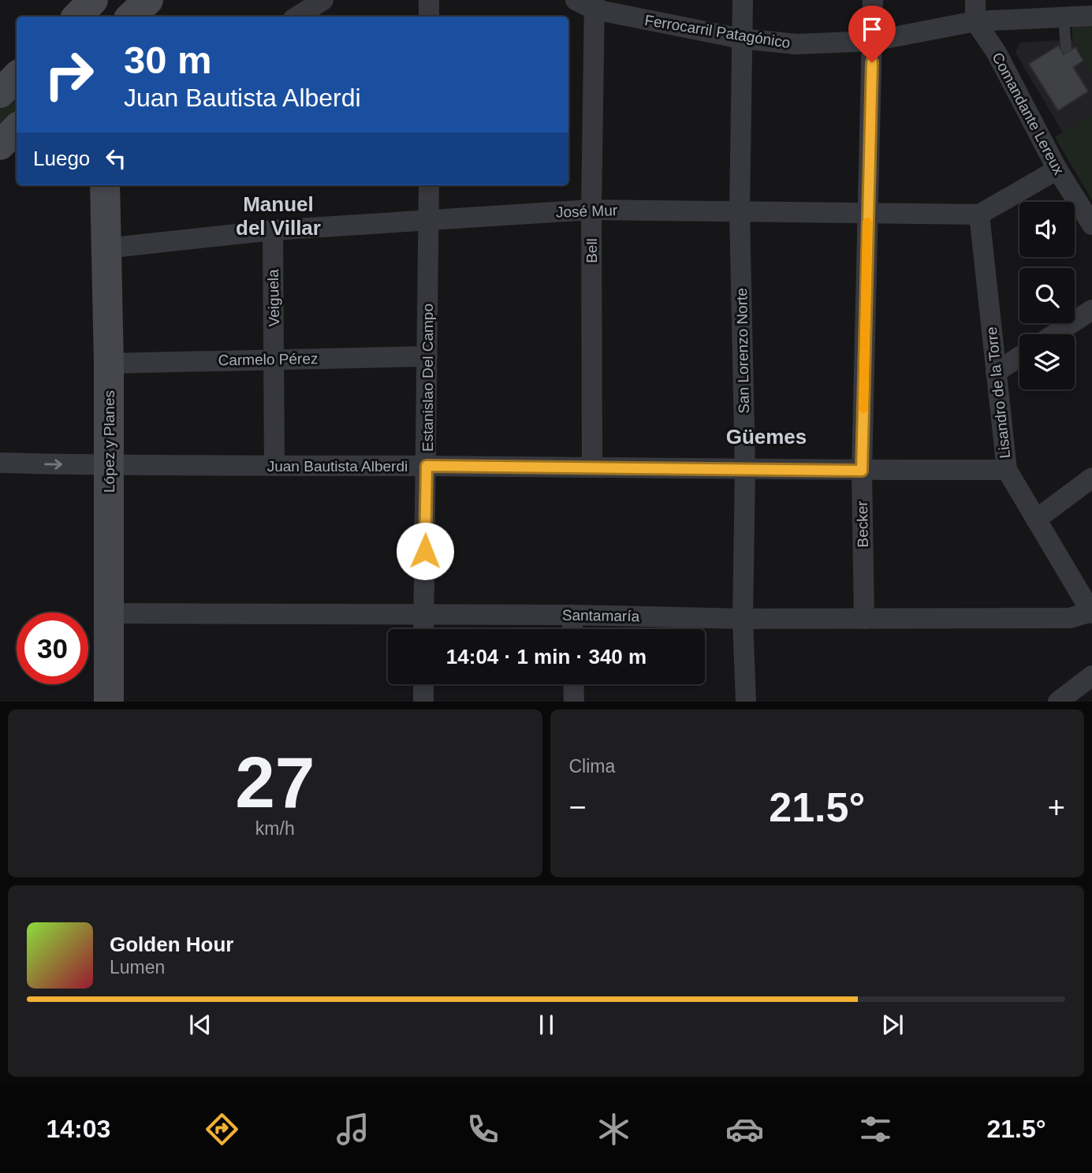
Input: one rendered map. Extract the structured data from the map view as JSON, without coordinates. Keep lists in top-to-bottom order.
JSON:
{
  "streets": {
    "main road": ["López y Planes"],
    "street": [
      "Ferrocarril Patagónico",
      "Comandante Lereux",
      "José Mur",
      "Bell",
      "Veiguela",
      "San Lorenzo Norte",
      "Carmelo Pérez",
      "Estanislao Del Campo",
      "Lisandro de la Torre",
      "Juan Bautista Alberdi",
      "Becker",
      "Santamaría"
    ]
  },
  "crossings": [
    ["Ferrocarril Patagónico", "Comandante Lereux"],
    ["Ferrocarril Patagónico", "Bell"],
    ["Ferrocarril Patagónico", "San Lorenzo Norte"],
    ["Ferrocarril Patagónico", "Becker"],
    ["José Mur", "Bell"],
    ["José Mur", "Veiguela"],
    ["José Mur", "San Lorenzo Norte"],
    ["José Mur", "Estanislao Del Campo"],
    ["José Mur", "Lisandro de la Torre"],
    ["José Mur", "López y Planes"],
    ["José Mur", "Becker"],
    ["Bell", "Juan Bautista Alberdi"],
    ["Veiguela", "Carmelo Pérez"],
    ["Veiguela", "Juan Bautista Alberdi"],
    ["San Lorenzo Norte", "Juan Bautista Alberdi"],
    ["San Lorenzo Norte", "Santamaría"],
    ["Carmelo Pérez", "Estanislao Del Campo"],
    ["Carmelo Pérez", "López y Planes"],
    ["Estanislao Del Campo", "Juan Bautista Alberdi"],
    ["Estanislao Del Campo", "Santamaría"],
    ["Lisandro de la Torre", "Juan Bautista Alberdi"],
    ["Lisandro de la Torre", "Santamaría"],
    ["López y Planes", "Juan Bautista Alberdi"],
    ["López y Planes", "Santamaría"],
    ["Juan Bautista Alberdi", "Becker"],
    ["Becker", "Santamaría"]
  ],
  "districts": ["Manuel del Villar", "Güemes"],
  "page": {
    "turn": ["30 m", "Juan Bautista Alberdi"],
    "then": "Luego",
    "limit": "30",
    "trip": "14:04 · 1 min · 340 m",
    "tile": [
      ["27", "km/h"],
      "Clima"
    ],
    "heat": ["−", "21.5°", "+"],
    "song": ["Golden Hour", "Lumen"],
    "tabs": ["14:03", "21.5°"]
  }
}
